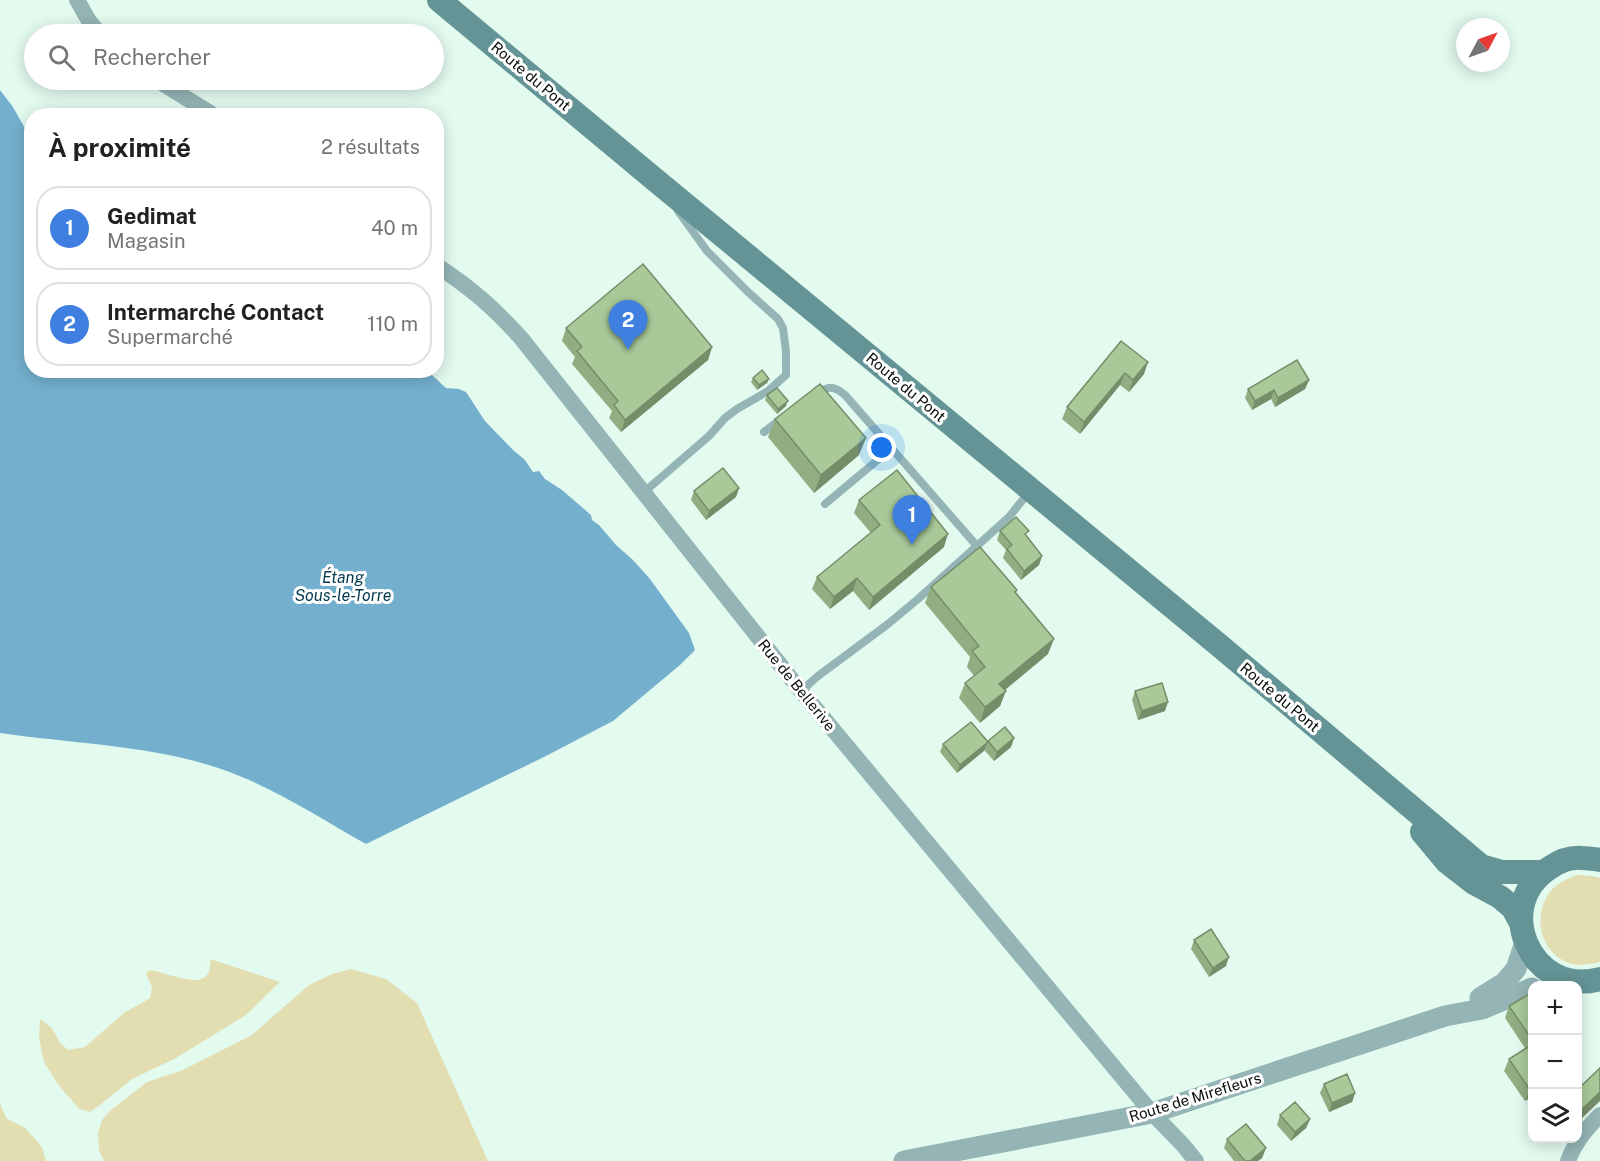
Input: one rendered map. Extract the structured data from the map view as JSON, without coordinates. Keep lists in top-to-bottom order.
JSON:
{
  "streets": {
    "main road": ["Route du Pont"],
    "street": ["Rue de Bellerive", "Route de Mirefleurs"]
  },
  "crossings": [
    ["Route du Pont", "Route de Mirefleurs"],
    ["Rue de Bellerive", "Route de Mirefleurs"]
  ],
  "water": ["Étang Sous-le-Torre"],
  "north": "top right",
  "page": {
    "search": "Rechercher",
    "heading": ["À proximité", "2 résultats"],
    "list": [
      {
        "mark": "1",
        "name": "Gedimat",
        "note": "Magasin",
        "value": "40 m"
      },
      {
        "mark": "2",
        "name": "Intermarché Contact",
        "note": "Supermarché",
        "value": "110 m"
      }
    ],
    "pins": ["2", "1"],
    "map_buttons": ["+", "−"]
  }
}
